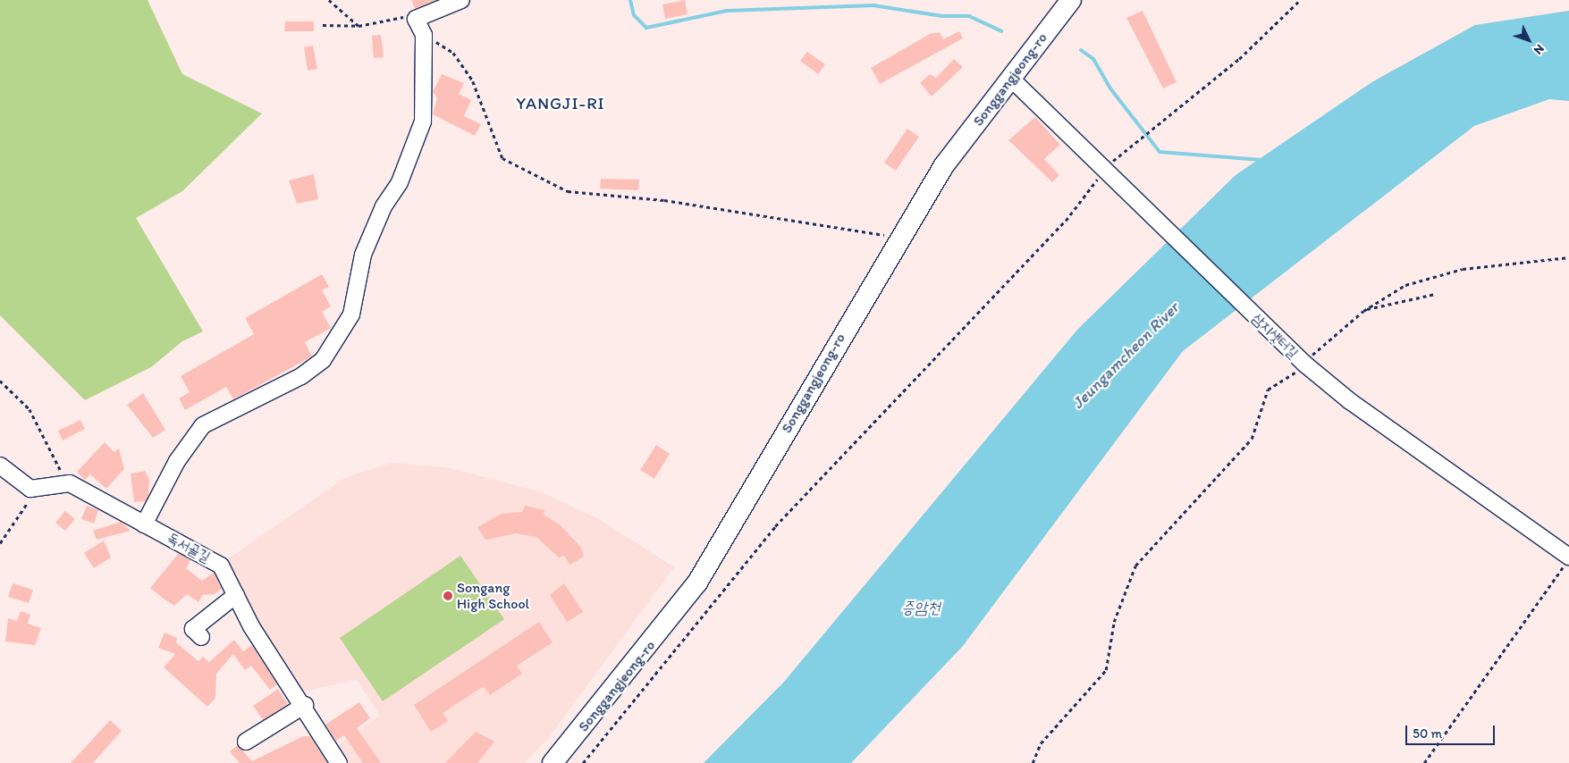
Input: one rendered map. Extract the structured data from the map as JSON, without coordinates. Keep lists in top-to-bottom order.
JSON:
{
  "streets": {
    "main road": ["Songgangjeong-ro"],
    "street": ["삼지샛터길", "독서골길"]
  },
  "crossings": [
    ["Songgangjeong-ro", "삼지샛터길"]
  ],
  "districts": ["YANGJI-RI"],
  "water": ["Jeungamcheon River", "증암천"],
  "places": ["Songang High School"],
  "scale_bar": "50 m",
  "north": "bottom right"
}
